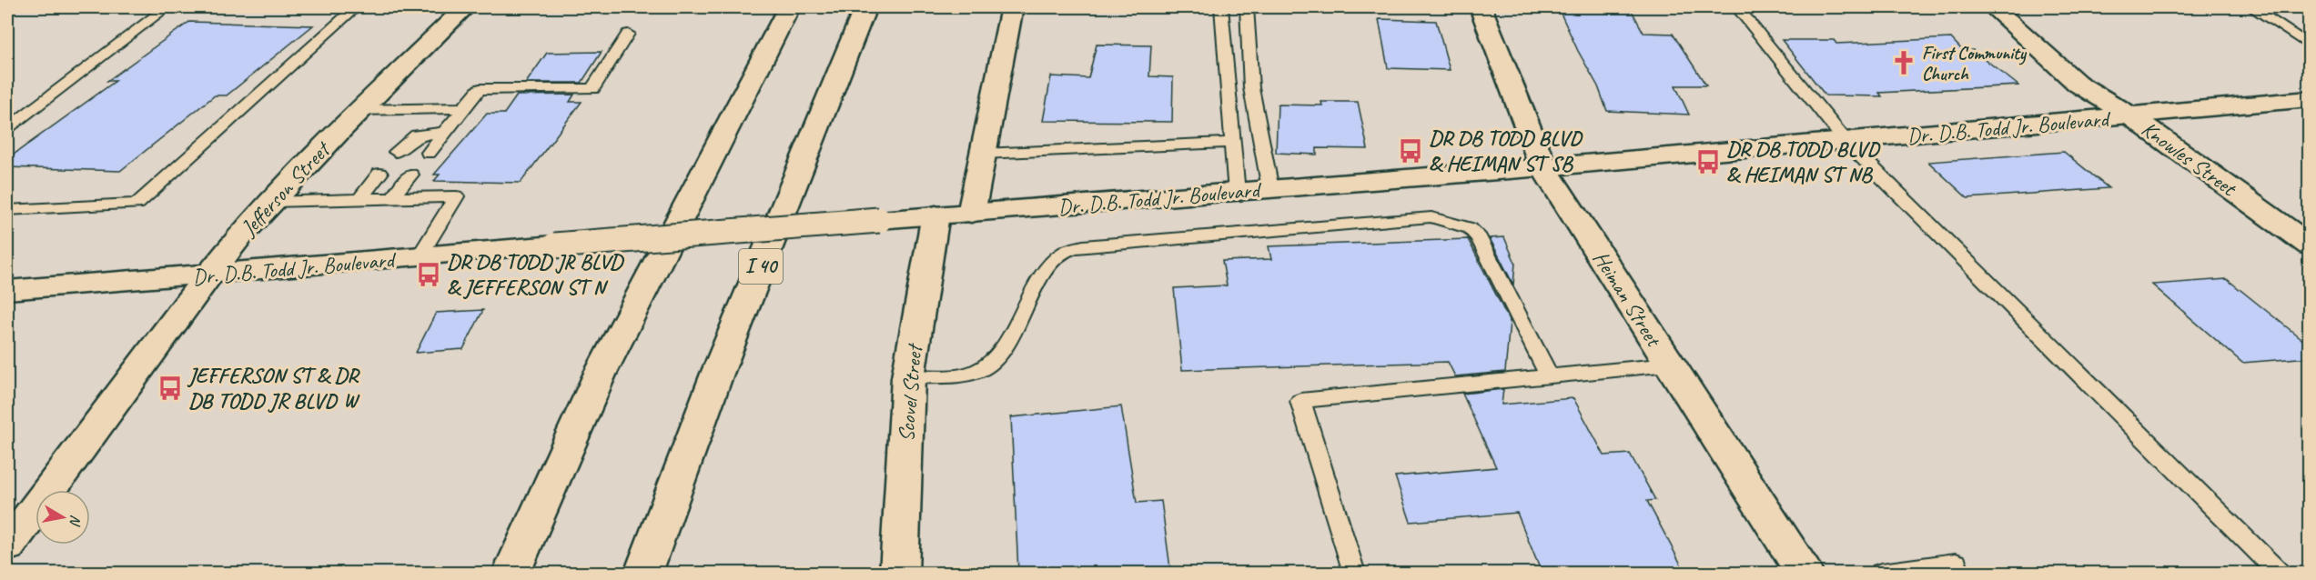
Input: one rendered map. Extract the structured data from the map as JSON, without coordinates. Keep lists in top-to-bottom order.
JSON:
{
  "streets": {
    "main road": [
      "Dr. D.B. Todd Jr. Boulevard",
      "Knowles Street",
      "Jefferson Street",
      "I 40",
      "Heiman Street",
      "Scovel Street"
    ]
  },
  "crossings": [
    ["Dr. D.B. Todd Jr. Boulevard", "Knowles Street"],
    ["Dr. D.B. Todd Jr. Boulevard", "Jefferson Street"],
    ["Dr. D.B. Todd Jr. Boulevard", "Heiman Street"],
    ["Dr. D.B. Todd Jr. Boulevard", "Scovel Street"]
  ],
  "places": {
    "church": ["First Community Church"],
    "bus stop": [
      "DR DB TODD BLVD & HEIMAN ST SB",
      "DR DB TODD BLVD & HEIMAN ST NB",
      "DR DB TODD JR BLVD & JEFFERSON ST N",
      "JEFFERSON ST & DR DB TODD JR BLVD W"
    ]
  },
  "north": "right"
}
